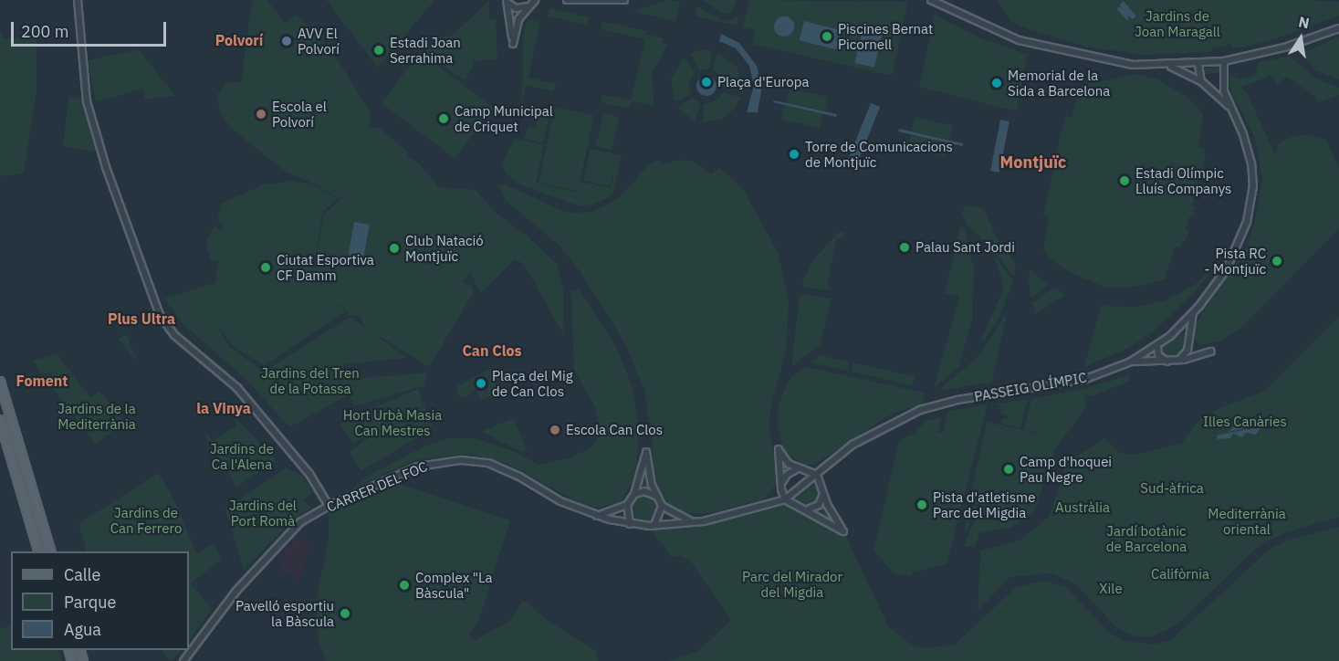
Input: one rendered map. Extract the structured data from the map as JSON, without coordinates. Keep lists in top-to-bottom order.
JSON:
{
  "streets": {
    "street": ["PASSEIG OLÍMPIC", "CARRER DEL FOC"]
  },
  "crossings": [
    ["PASSEIG OLÍMPIC", "CARRER DEL FOC"]
  ],
  "districts": [
    "Polvorí",
    "Montjuïc",
    "Plus Ultra",
    "Can Clos",
    "Foment",
    "la Vinya"
  ],
  "parks": [
    "Jardins de Joan Maragall",
    "Jardins del Tren de la Potassa",
    "Jardins de la Mediterrània",
    "Hort Urbà Masia Can Mestres",
    "Illes Canàries",
    "Jardins de Ca l'Alena",
    "Sud-àfrica",
    "Jardins del Port Romà",
    "Austràlia",
    "Jardins de Can Ferrero",
    "Mediterrània oriental",
    "Jardí botànic de Barcelona",
    "Califòrnia",
    "Parc del Mirador del Migdia",
    "Xile"
  ],
  "places": [
    "Piscines Bernat Picornell",
    "AVV El Polvorí",
    "Estadi Joan Serrahima",
    "Plaça d'Europa",
    "Memorial de la Sida a Barcelona",
    "Escola el Polvorí",
    "Camp Municipal de Criquet",
    "Torre de Comunicacions de Montjuïc",
    "Estadi Olímpic Lluís Companys",
    "Palau Sant Jordi",
    "Club Natació Montjuïc",
    "Pista RC - Montjuïc",
    "Ciutat Esportiva CF Damm",
    "Plaça del Mig de Can Clos",
    "Escola Can Clos",
    "Camp d'hoquei Pau Negre",
    "Pista d'atletisme Parc del Migdia",
    "Complex \"La Bàscula\"",
    "Pavelló esportiu la Bàscula"
  ],
  "legend": ["Calle", "Parque", "Agua"],
  "scale_bar": "200 m",
  "north": "top"
}
